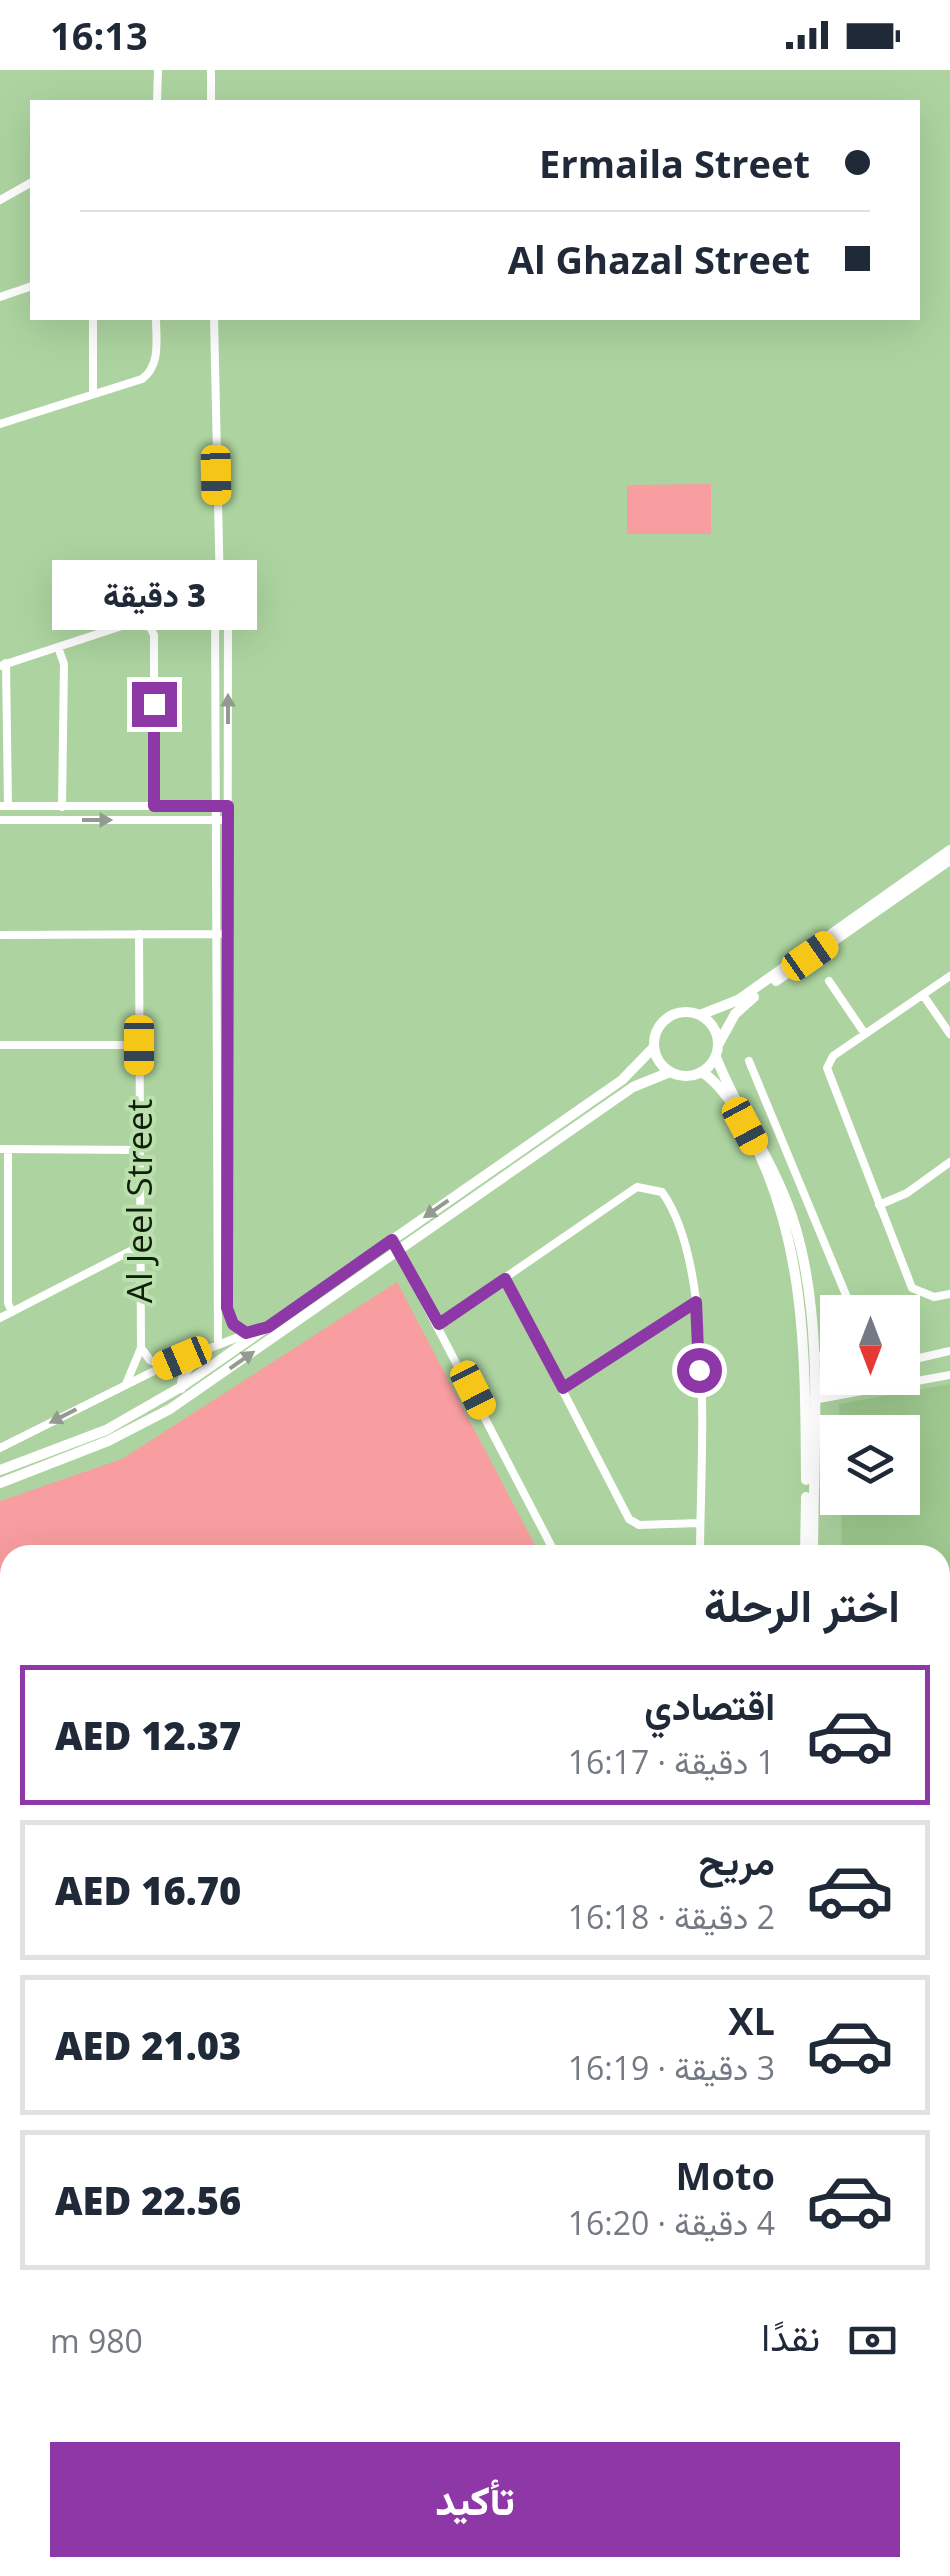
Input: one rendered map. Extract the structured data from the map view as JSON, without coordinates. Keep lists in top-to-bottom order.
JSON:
{
  "streets": {
    "street": ["Al Jeel Street"]
  },
  "north": "bottom",
  "page": {
    "status": "16:13",
    "banner": ["Ermaila Street", "Al Ghazal Street"],
    "bubble": "3 دقيقة",
    "heading": "اختر الرحلة",
    "list": [
      {
        "name": "اقتصادي",
        "note": "1 دقيقة · 16:17",
        "value": "AED 12.37"
      },
      {
        "name": "مريح",
        "note": "2 دقيقة · 16:18",
        "value": "AED 16.70"
      },
      {
        "name": "XL",
        "note": "3 دقيقة · 16:19",
        "value": "AED 21.03"
      },
      {
        "name": "Moto",
        "note": "4 دقيقة · 16:20",
        "value": "AED 22.56"
      }
    ],
    "pay": ["نقدًا", "980 m"],
    "buttons": "تأكيد"
  }
}
